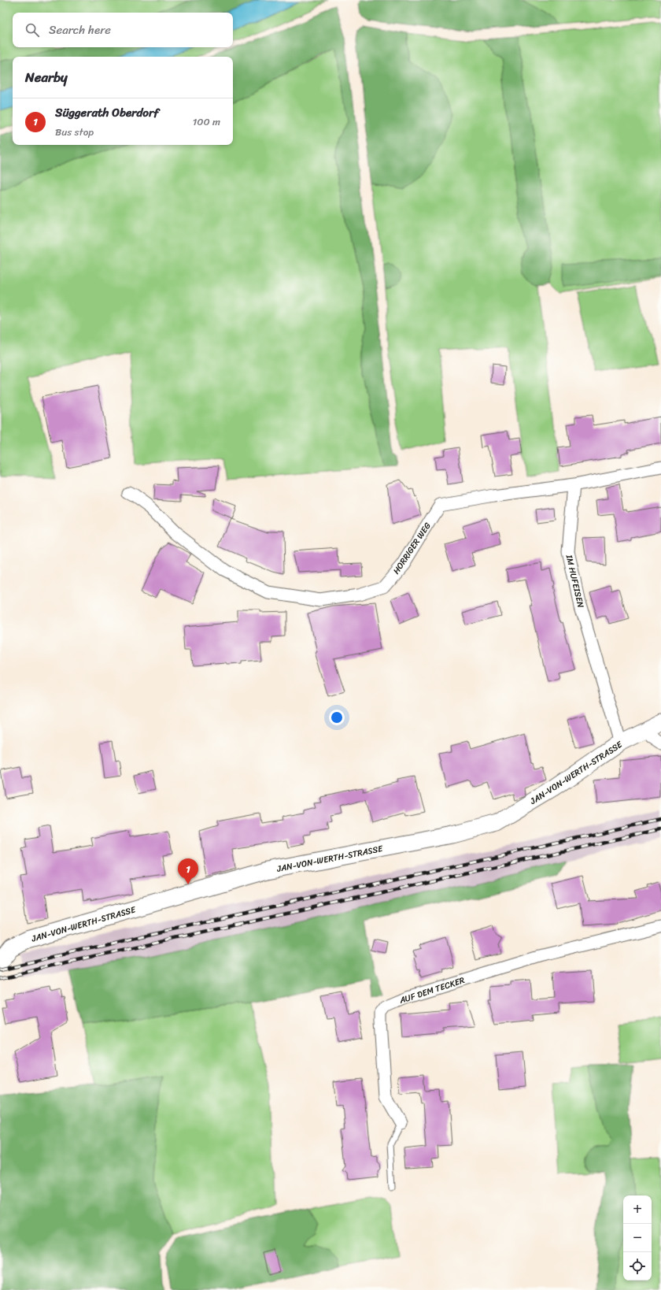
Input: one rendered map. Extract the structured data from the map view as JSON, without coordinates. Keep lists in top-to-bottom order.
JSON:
{
  "streets": {
    "main road": ["JAN-VON-WERTH-STRASSE"],
    "street": ["HORRIGER WEG", "IM HUFEISEN", "AUF DEM TECKER"]
  },
  "crossings": [
    ["HORRIGER WEG", "IM HUFEISEN"],
    ["IM HUFEISEN", "JAN-VON-WERTH-STRASSE"]
  ],
  "page": {
    "search": "Search here",
    "heading": "Nearby",
    "list": [
      {
        "mark": "1",
        "name": "Süggerath Oberdorf",
        "note": "Bus stop",
        "value": "100 m"
      }
    ],
    "pins": "1",
    "map_buttons": ["+", "−"]
  }
}
